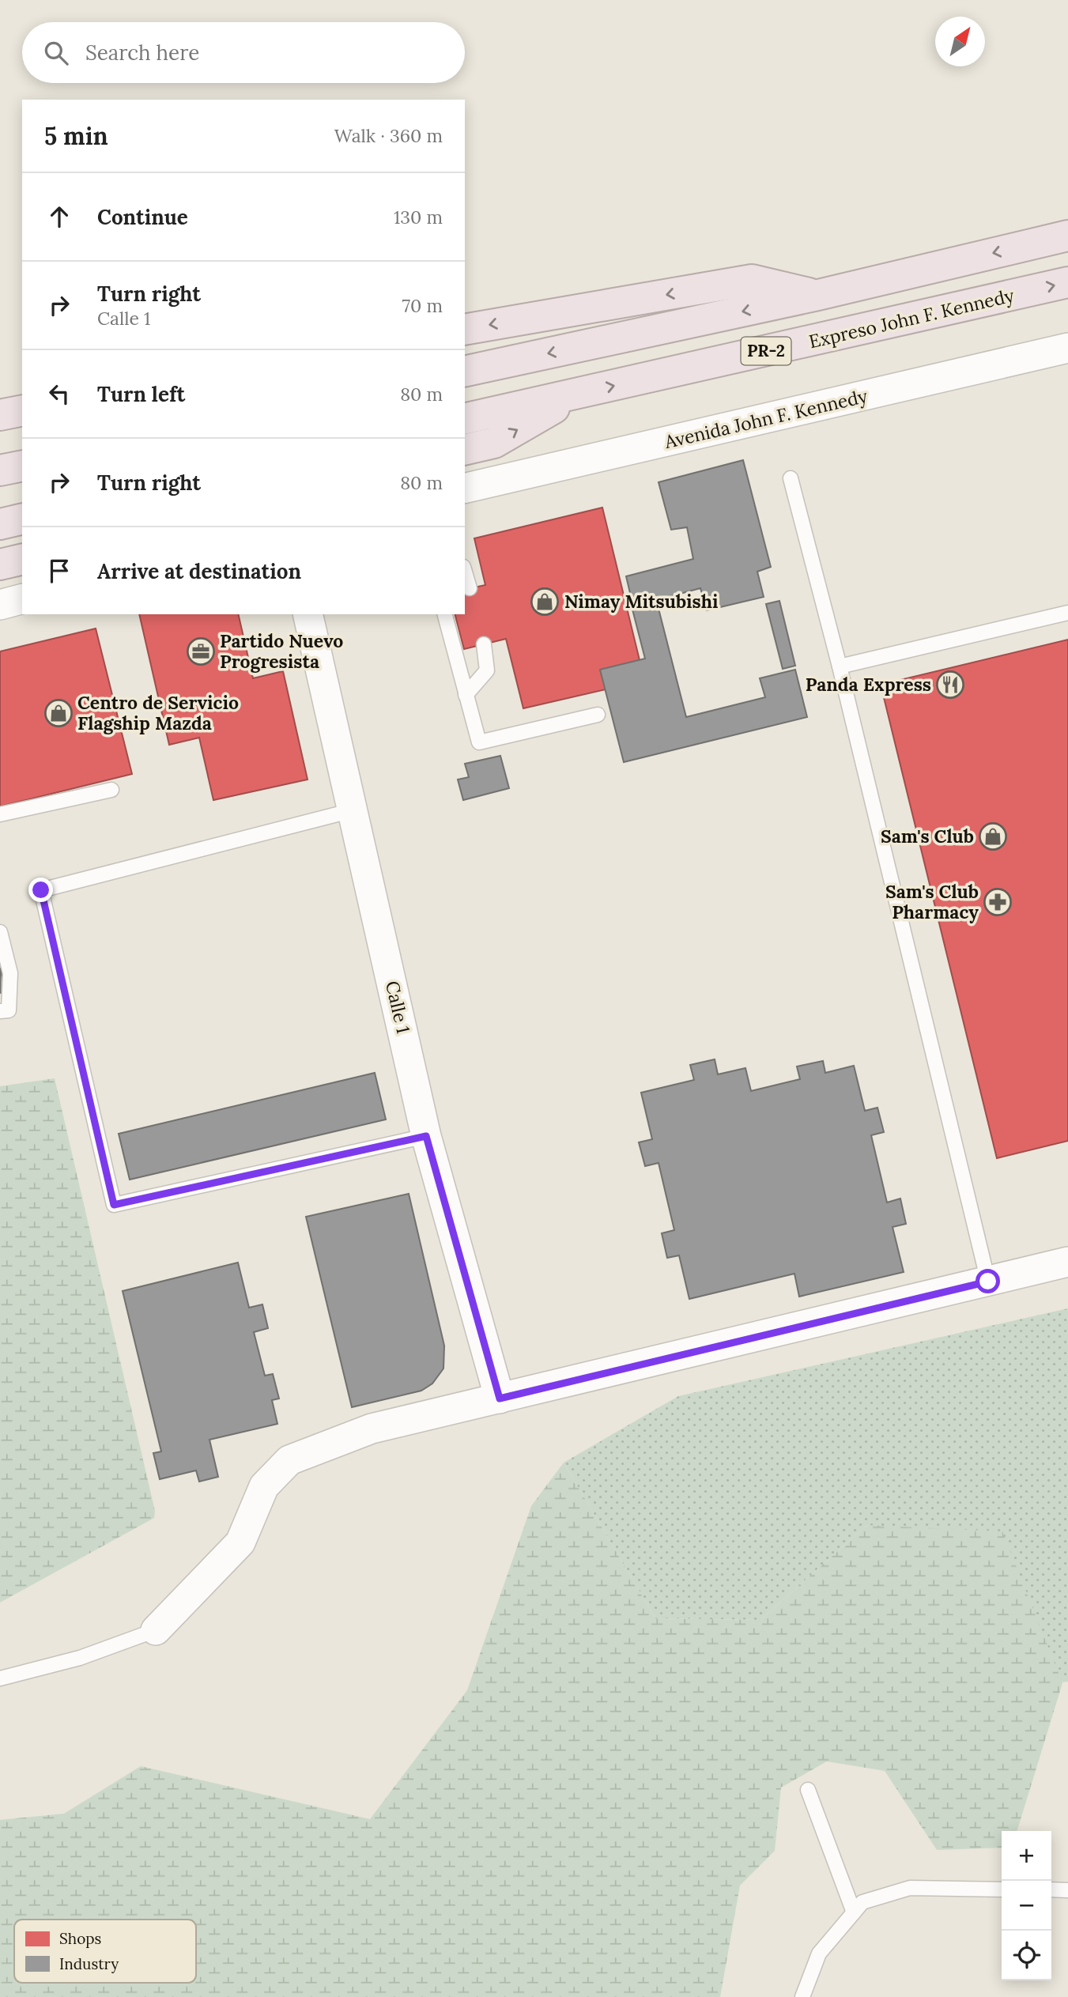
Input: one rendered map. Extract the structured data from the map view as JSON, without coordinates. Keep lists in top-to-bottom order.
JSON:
{
  "streets": {
    "highway": ["Expreso John F. Kennedy", "PR-2"],
    "street": ["Avenida John F. Kennedy", "Calle 1"]
  },
  "places": {
    "shop": ["Nimay Mitsubishi", "Centro de Servicio Flagship Mazda", "Sam's Club"],
    "office": ["Partido Nuevo Progresista"],
    "restaurant": ["Panda Express"],
    "pharmacy": ["Sam's Club Pharmacy"]
  },
  "legend": ["Shops", "Industry"],
  "north": "top right",
  "page": {
    "search": "Search here",
    "heading": ["5 min", "Walk · 360 m"],
    "list": [
      ["Continue", "130 m"],
      ["Turn right", "Calle 1", "70 m"],
      ["Turn left", "80 m"],
      ["Turn right", "80 m"],
      "Arrive at destination"
    ],
    "map_buttons": ["+", "−"]
  }
}
